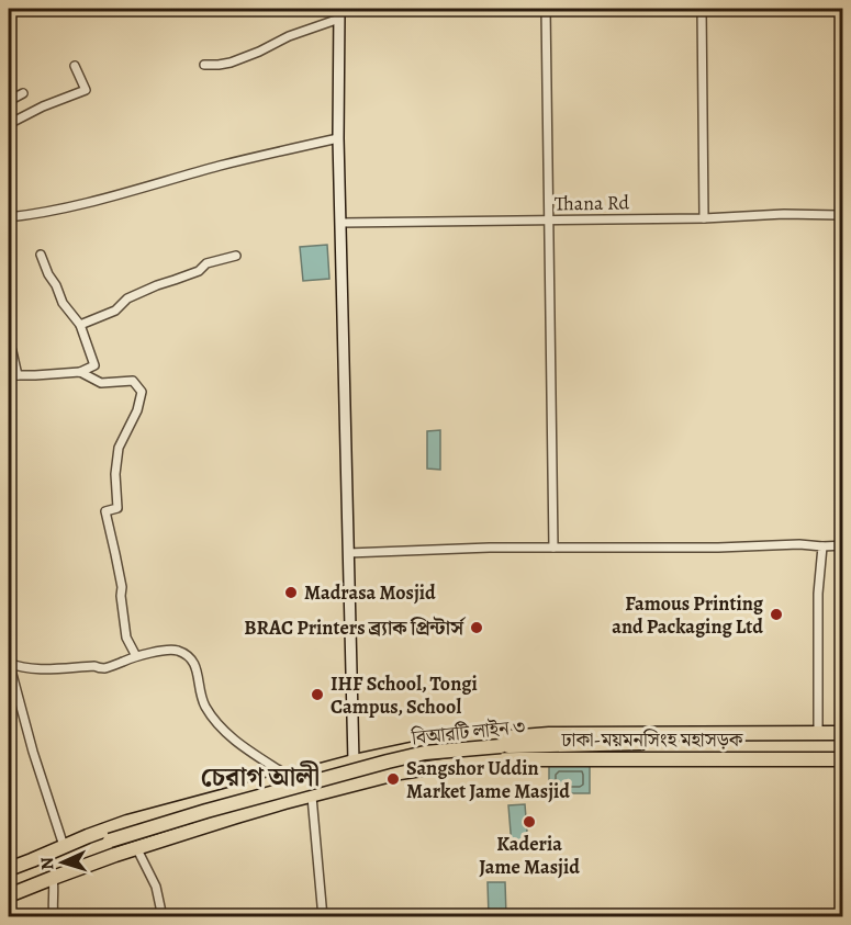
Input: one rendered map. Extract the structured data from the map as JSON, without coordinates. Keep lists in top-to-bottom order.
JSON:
{
  "streets": {
    "highway": ["বিআরটি লাইন ৩", "ঢাকা-ময়মনসিংহ মহাসড়ক"],
    "street": ["Thana Rd"]
  },
  "districts": ["চেরাগ আলী"],
  "places": [
    "Madrasa Mosjid",
    "Famous Printing and Packaging Ltd",
    "BRAC Printers ব্র্যাক প্রিন্টার্স",
    "IHF School, Tongi Campus, School",
    "Sangshor Uddin Market Jame Masjid",
    "Kaderia Jame Masjid"
  ],
  "north": "left"
}
